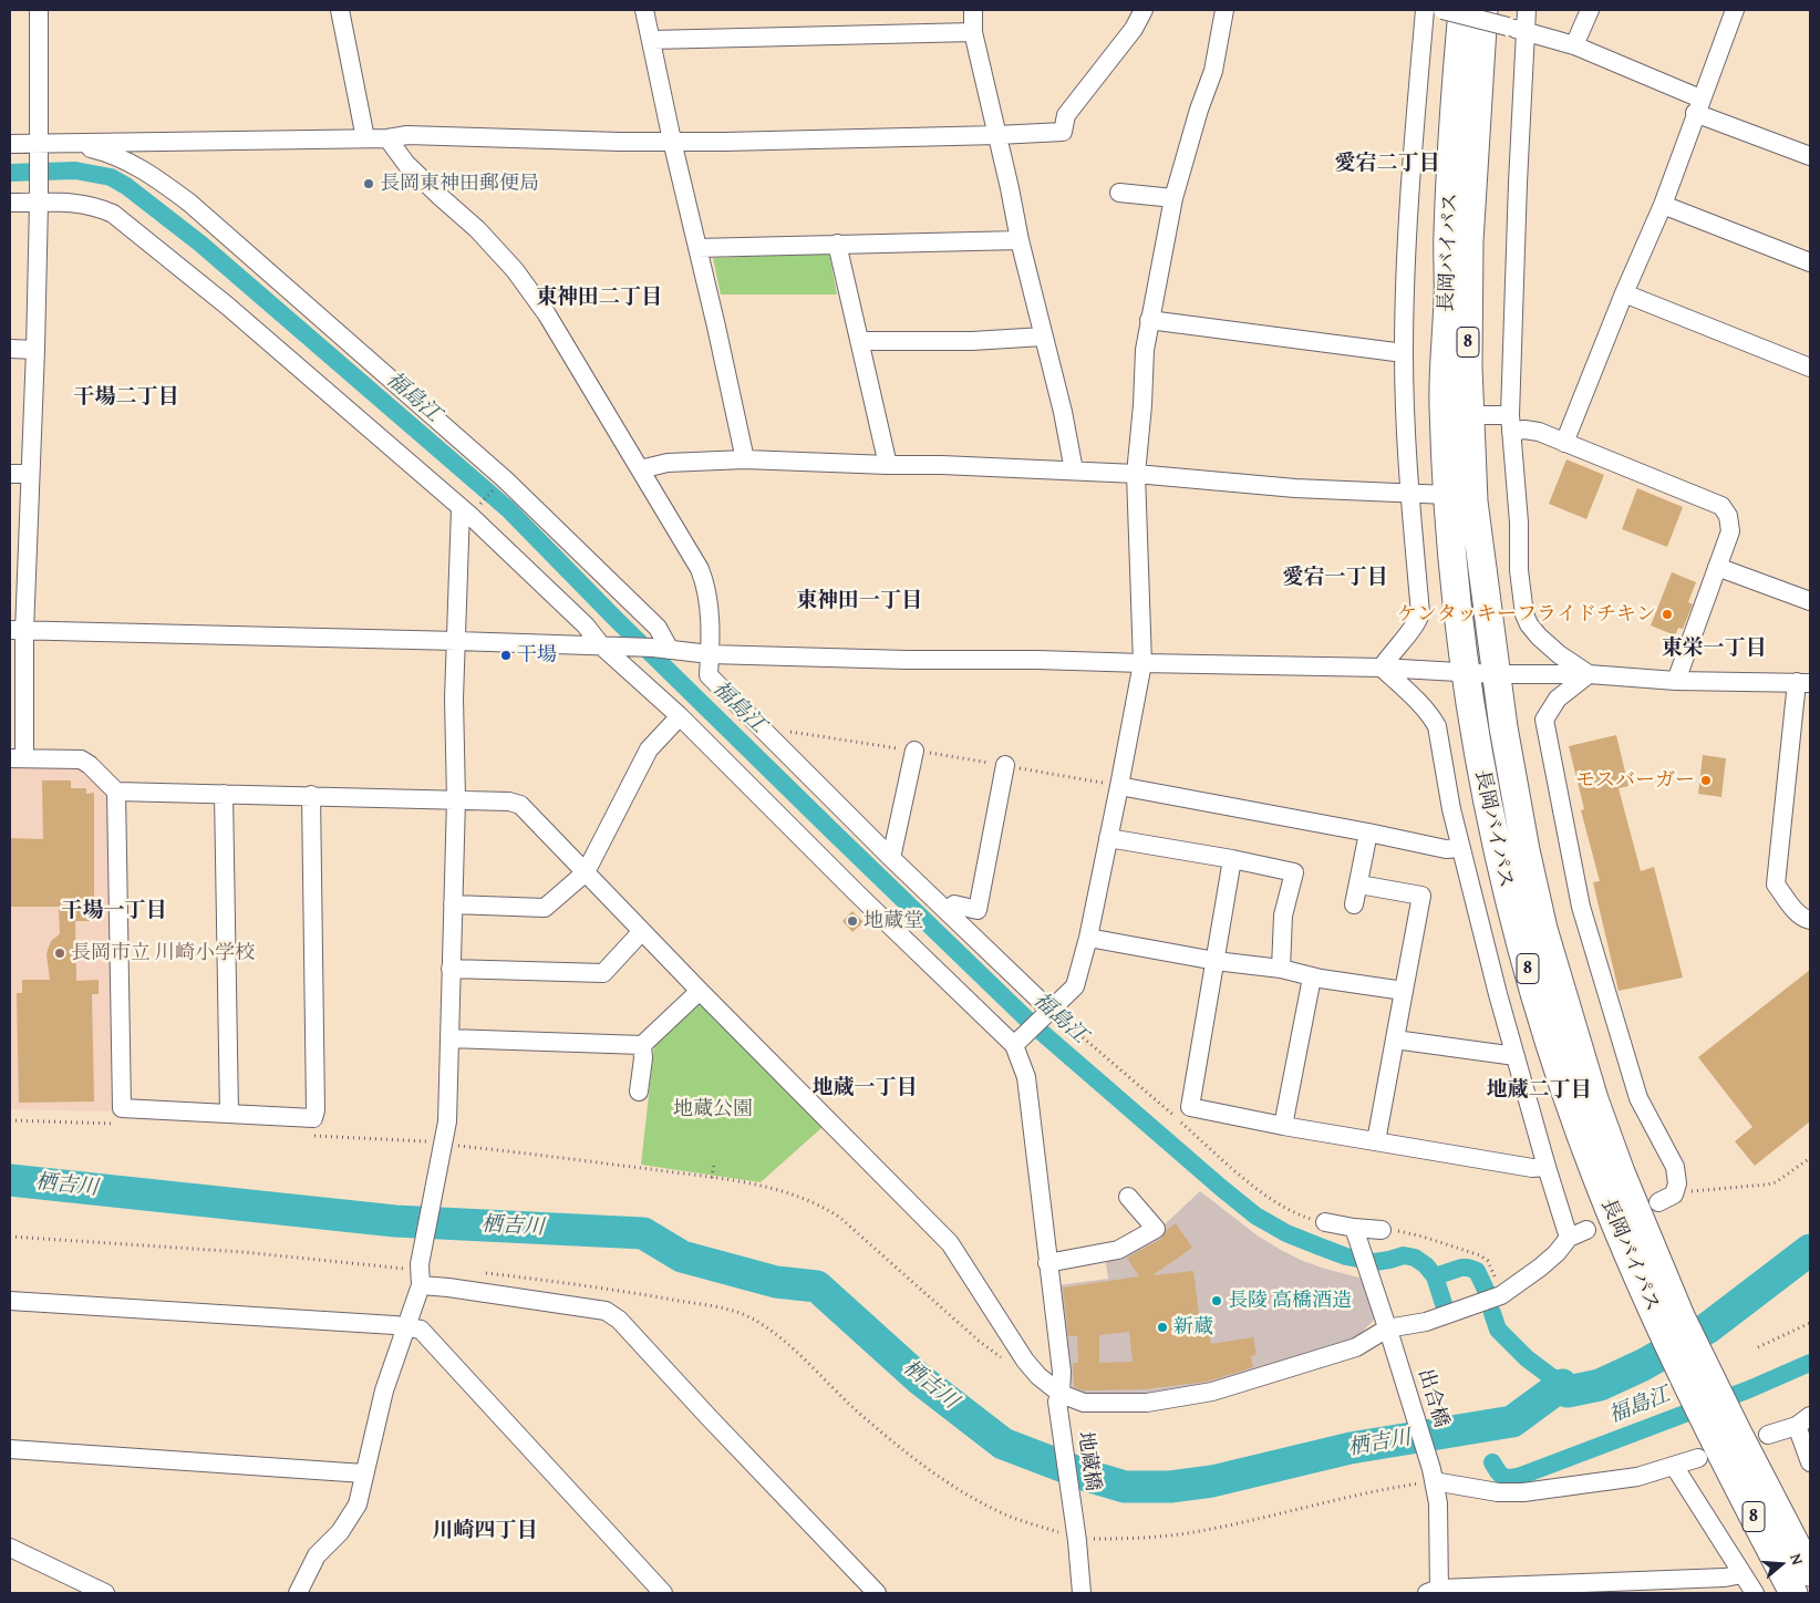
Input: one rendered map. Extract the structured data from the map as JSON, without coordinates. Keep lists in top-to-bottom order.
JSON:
{
  "streets": {
    "highway": ["長岡バイパス", "8"],
    "street": ["出合橋", "地蔵橋"]
  },
  "districts": [
    "愛宕二丁目",
    "東神田二丁目",
    "干場二丁目",
    "愛宕一丁目",
    "東神田一丁目",
    "東栄一丁目",
    "干場一丁目",
    "地蔵一丁目",
    "地蔵二丁目",
    "川崎四丁目"
  ],
  "water": ["福島江", "栖吉川"],
  "parks": ["地蔵公園"],
  "places": [
    "長岡東神田郵便局",
    "ケンタッキーフライドチキン",
    "干場",
    "モスバーガー",
    "地蔵堂",
    "長岡市立 川崎小学校",
    "長陵 高橋酒造",
    "新蔵"
  ],
  "north": "right"
}
